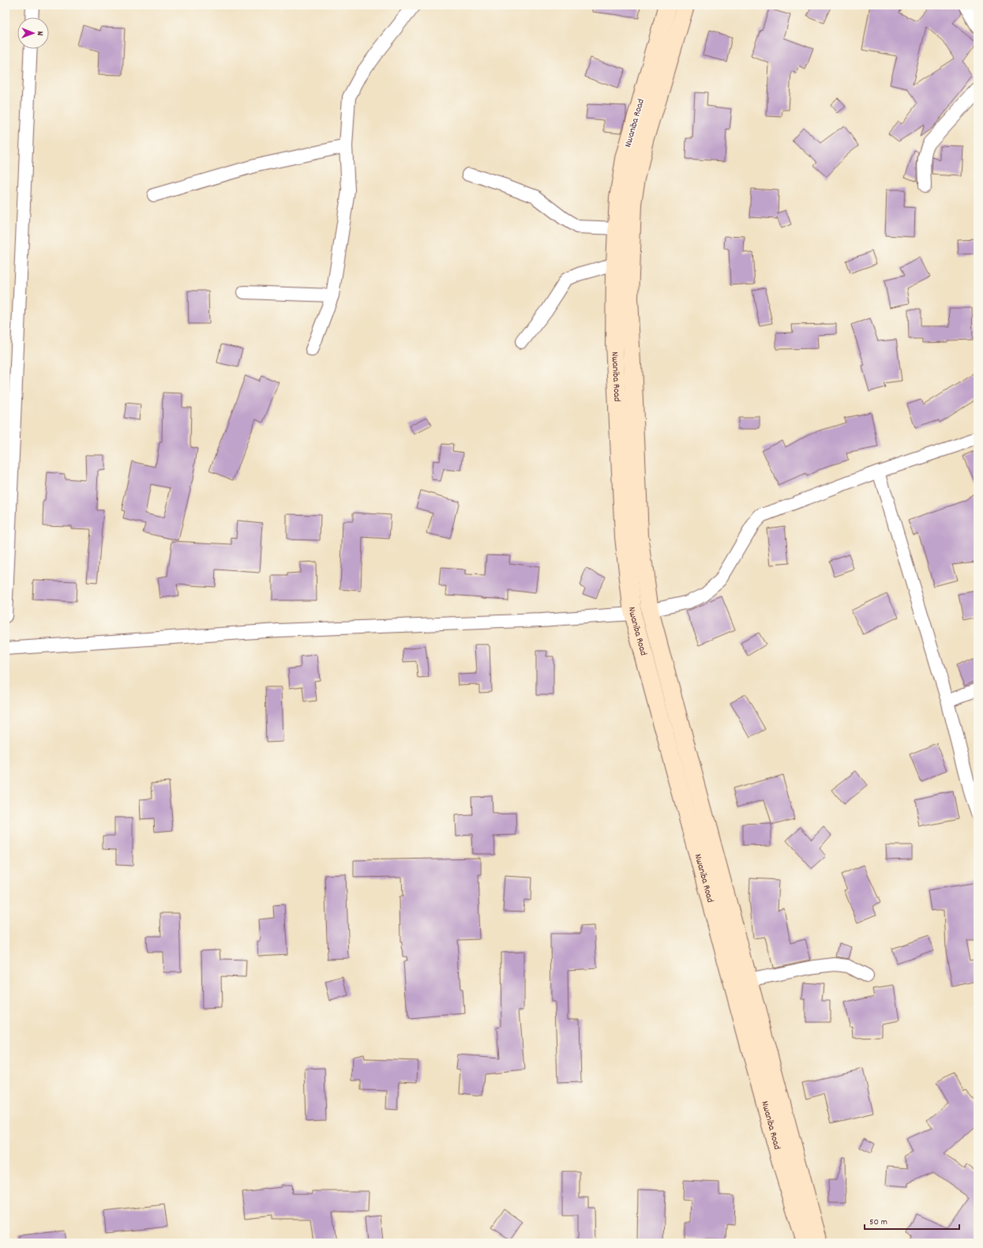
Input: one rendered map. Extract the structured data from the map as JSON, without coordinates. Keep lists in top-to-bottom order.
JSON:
{
  "streets": {
    "main road": ["Nwaniba Road"]
  },
  "scale_bar": "50 m",
  "north": "right"
}
